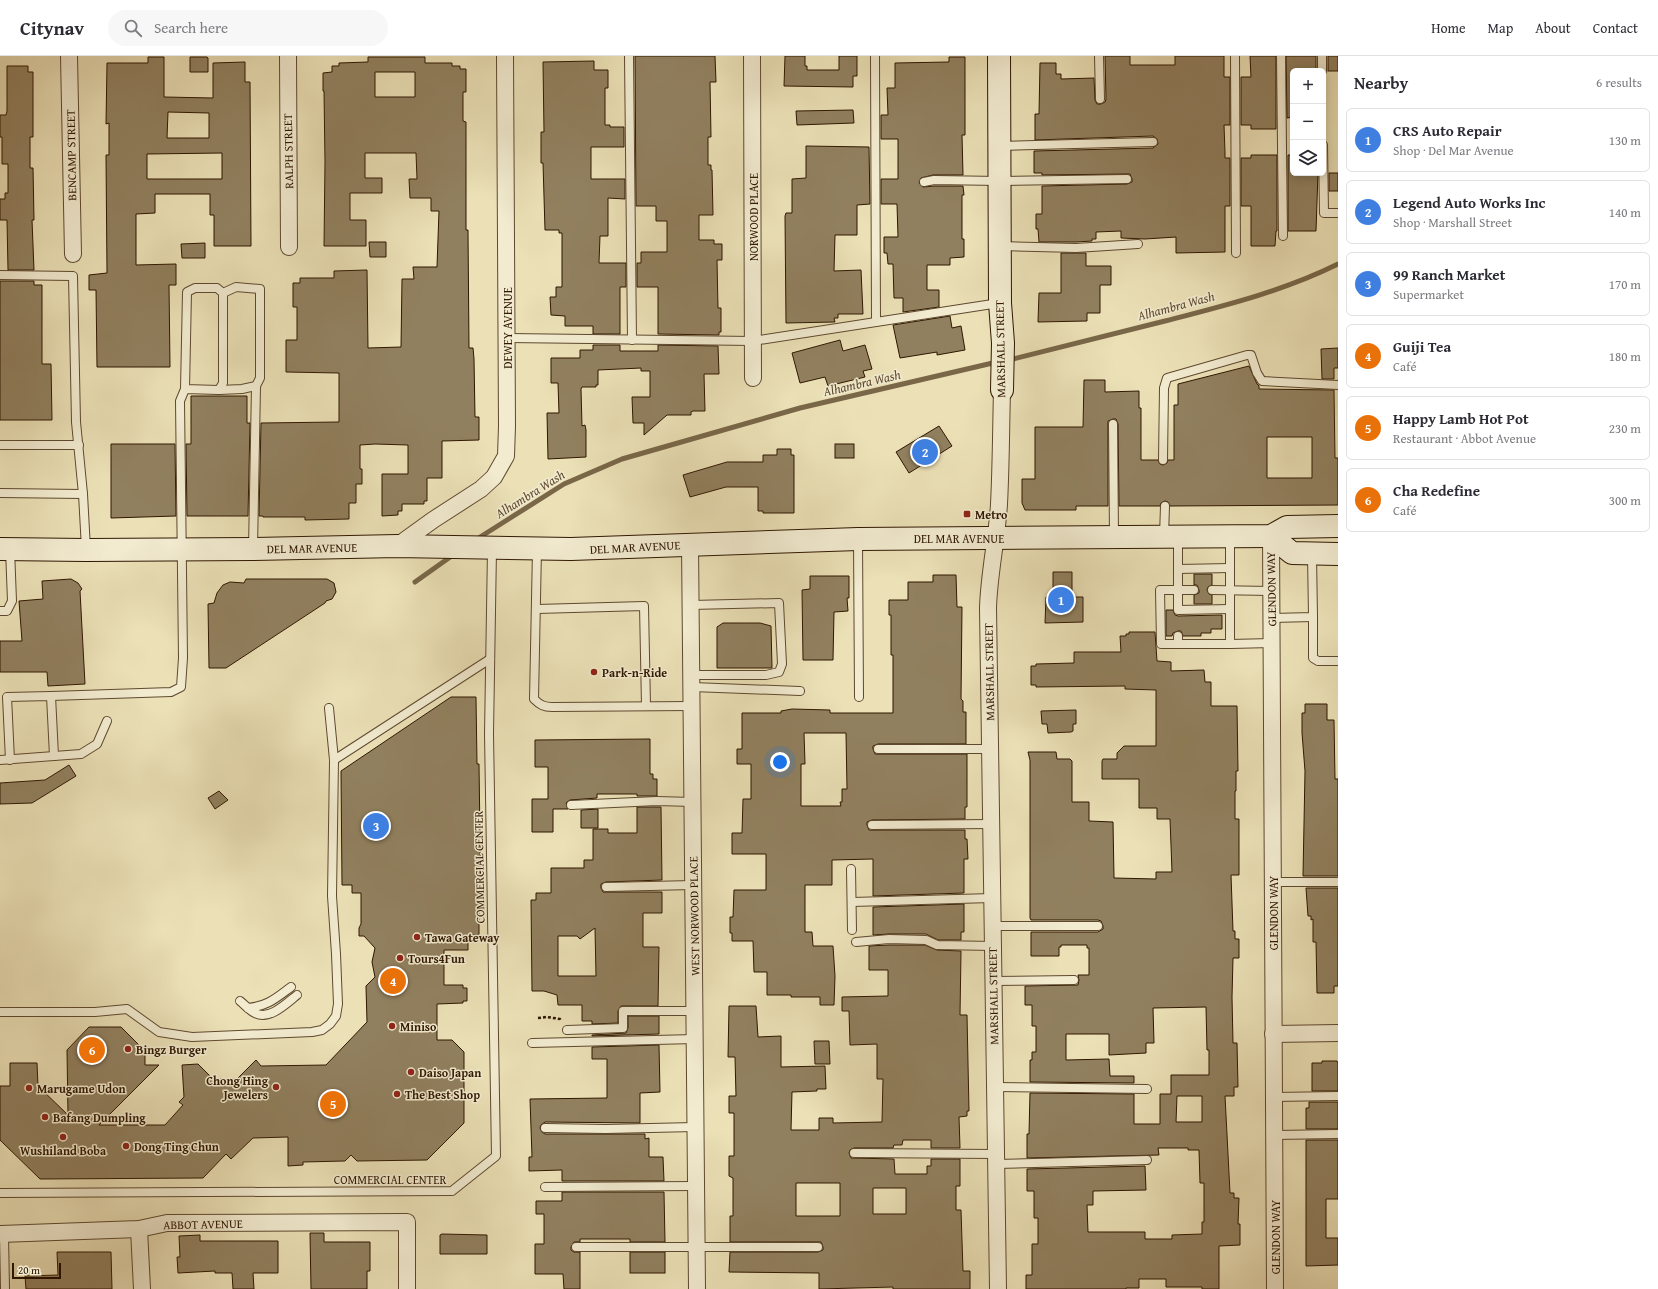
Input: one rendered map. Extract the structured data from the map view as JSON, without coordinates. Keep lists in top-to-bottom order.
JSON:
{
  "streets": {
    "main road": ["MARSHALL STREET", "DEL MAR AVENUE"],
    "street": [
      "RALPH STREET",
      "BENCAMP STREET",
      "NORWOOD PLACE",
      "DEWEY AVENUE",
      "GLENDON WAY",
      "WEST NORWOOD PLACE",
      "ABBOT AVENUE"
    ],
    "lane": ["COMMERCIAL CENTER"]
  },
  "crossings": [
    ["DEWEY AVENUE", "DEL MAR AVENUE"],
    ["MARSHALL STREET", "DEL MAR AVENUE"],
    ["DEL MAR AVENUE", "GLENDON WAY"],
    ["DEL MAR AVENUE", "COMMERCIAL CENTER"],
    ["DEL MAR AVENUE", "WEST NORWOOD PLACE"]
  ],
  "water": ["Alhambra Wash"],
  "places": {
    "transit": ["Metro"],
    "other": [
      "Park-n-Ride",
      "Tawa Gateway",
      "Tours4Fun",
      "Miniso",
      "Bingz Burger",
      "Daiso Japan",
      "Chong Hing Jewelers",
      "Marugame Udon",
      "The Best Shop",
      "Bafang Dumpling",
      "Wushiland Boba",
      "Dong Ting Chun"
    ]
  },
  "scale_bar": "20 m",
  "page": {
    "header": "Citynav",
    "search": "Search here",
    "nav": [
      "Home",
      "Map",
      "About",
      "Contact"
    ],
    "heading": ["Nearby", "6 results"],
    "map_buttons": ["+", "−"],
    "list": [
      {
        "mark": "1",
        "name": "CRS Auto Repair",
        "note": "Shop · Del Mar Avenue",
        "value": "130 m"
      },
      {
        "mark": "2",
        "name": "Legend Auto Works Inc",
        "note": "Shop · Marshall Street",
        "value": "140 m"
      },
      {
        "mark": "3",
        "name": "99 Ranch Market",
        "note": "Supermarket",
        "value": "170 m"
      },
      {
        "mark": "4",
        "name": "Guiji Tea",
        "note": "Café",
        "value": "180 m"
      },
      {
        "mark": "5",
        "name": "Happy Lamb Hot Pot",
        "note": "Restaurant · Abbot Avenue",
        "value": "230 m"
      },
      {
        "mark": "6",
        "name": "Cha Redefine",
        "note": "Café",
        "value": "300 m"
      }
    ],
    "pins": [
      "2",
      "1",
      "3",
      "4",
      "6",
      "5"
    ],
    "scale": "20 m"
  }
}
